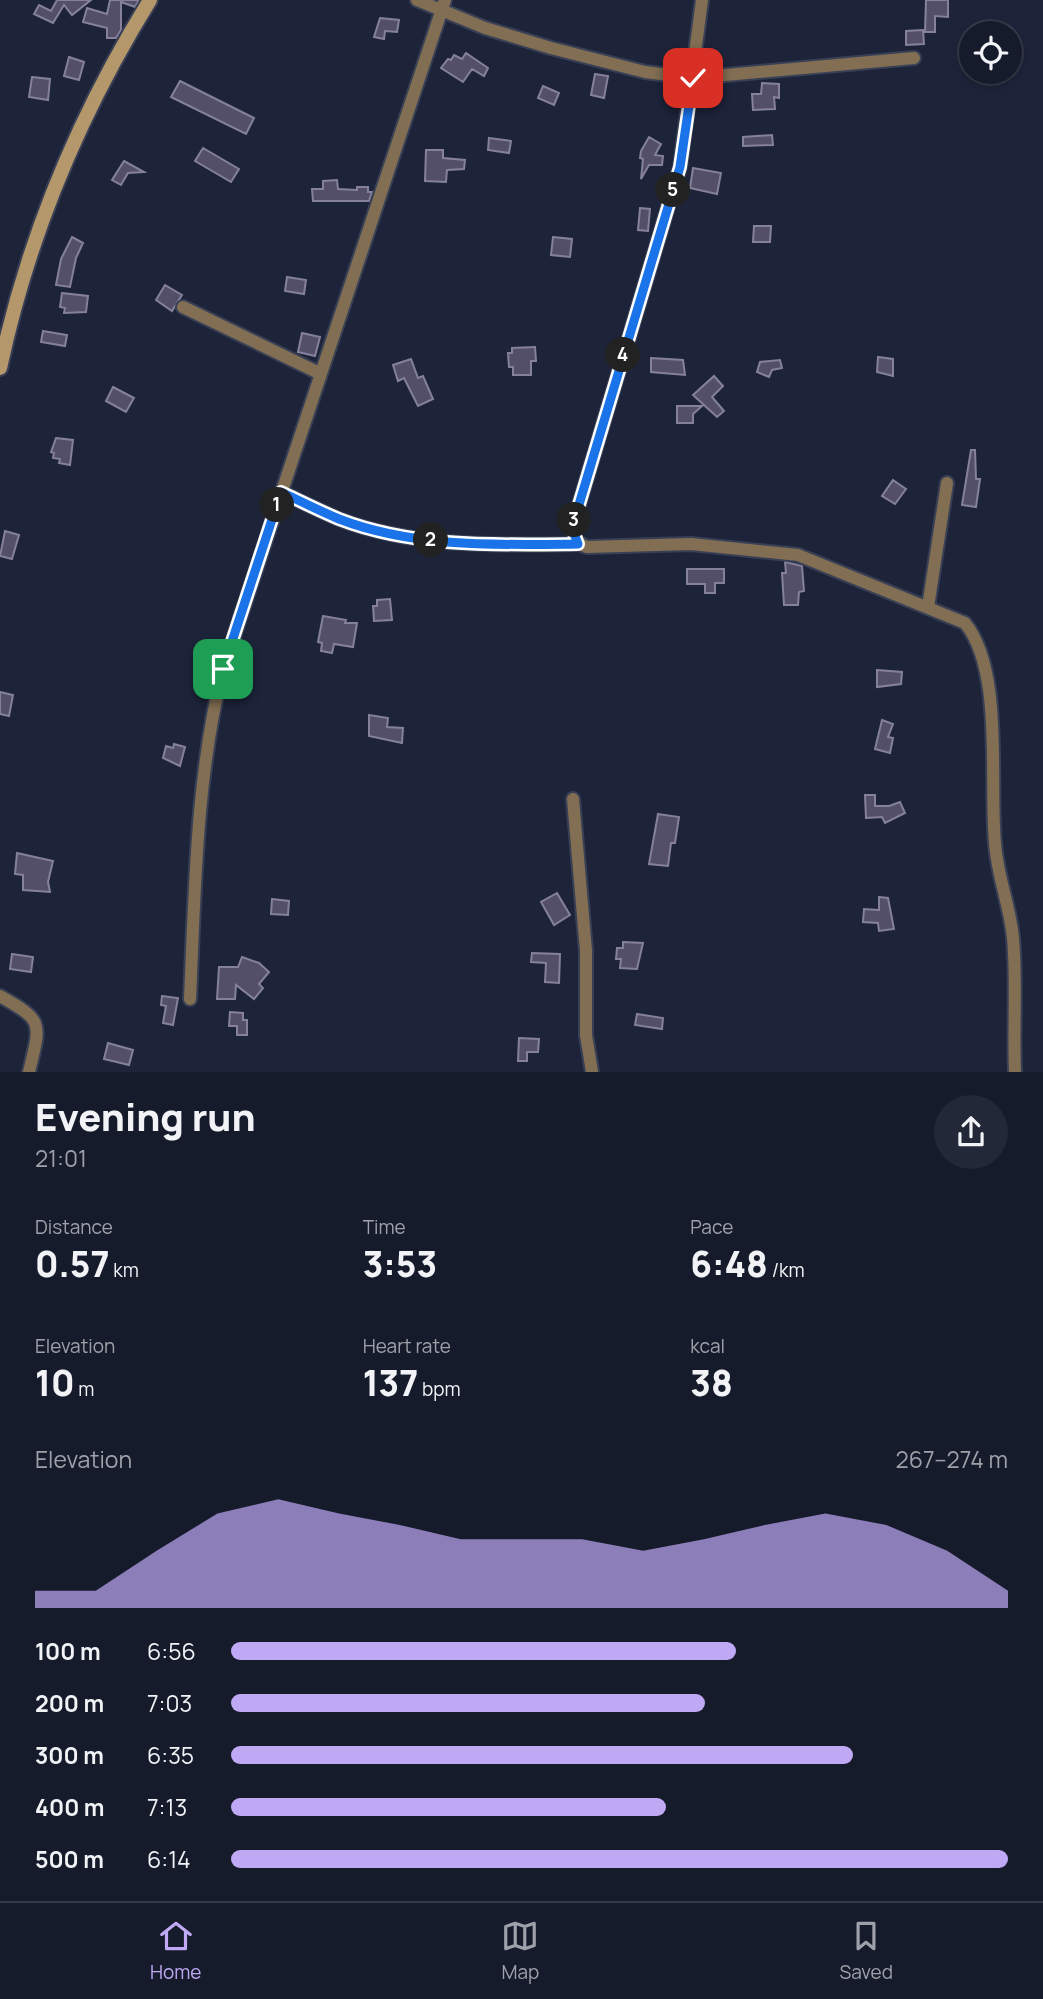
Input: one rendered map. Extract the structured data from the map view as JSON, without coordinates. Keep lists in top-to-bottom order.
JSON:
{
  "page": {
    "pins": [
      "5",
      "4",
      "1",
      "3",
      "2"
    ],
    "heading": ["Evening run", "21:01"],
    "stats": [
      ["Distance", "0.57 km"],
      ["Time", "3:53"],
      ["Pace", "6:48 /km"],
      ["Elevation", "10 m"],
      ["Heart rate", "137 bpm"],
      ["kcal", "38"]
    ],
    "chart": ["Elevation", "267–274 m"],
    "list": [
      {
        "name": "100 m",
        "note": "6:56"
      },
      {
        "name": "200 m",
        "note": "7:03"
      },
      {
        "name": "300 m",
        "note": "6:35"
      },
      {
        "name": "400 m",
        "note": "7:13"
      },
      {
        "name": "500 m",
        "note": "6:14"
      }
    ],
    "tabs": ["Home", "Map", "Saved"]
  }
}
